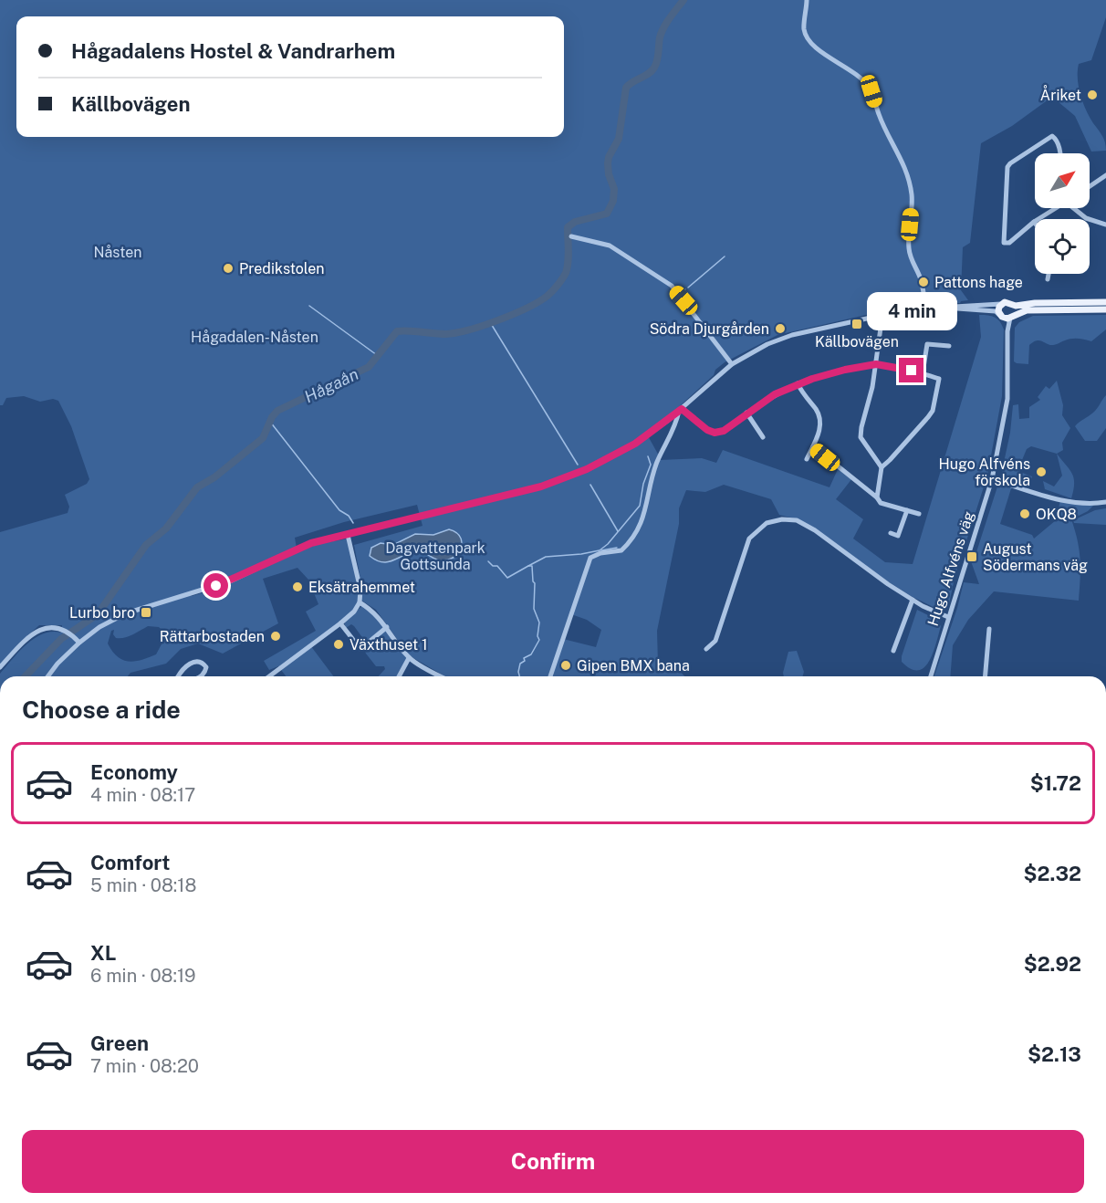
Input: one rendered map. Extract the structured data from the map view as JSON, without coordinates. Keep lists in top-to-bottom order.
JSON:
{
  "streets": {
    "street": ["Hugo Alfvéns väg"]
  },
  "water": ["Hågaån"],
  "parks": ["Nåsten", "Hågadalen-Nåsten", "Dagvattenpark Gottsunda"],
  "places": {
    "other": [
      "Åriket",
      "Predikstolen",
      "Pattons hage",
      "Södra Djurgården",
      "Hugo Alfvéns förskola",
      "OKQ8",
      "Eksätrahemmet",
      "Rättarbostaden",
      "Växthuset 1",
      "Gipen BMX bana"
    ],
    "transit": ["Källbovägen", "August Södermans väg", "Lurbo bro"]
  },
  "north": "top right",
  "page": {
    "banner": ["Hågadalens Hostel & Vandrarhem", "Källbovägen"],
    "bubble": "4 min",
    "heading": "Choose a ride",
    "list": [
      {
        "name": "Economy",
        "note": "4 min · 08:17",
        "value": "$1.72"
      },
      {
        "name": "Comfort",
        "note": "5 min · 08:18",
        "value": "$2.32"
      },
      {
        "name": "XL",
        "note": "6 min · 08:19",
        "value": "$2.92"
      },
      {
        "name": "Green",
        "note": "7 min · 08:20",
        "value": "$2.13"
      }
    ],
    "buttons": "Confirm"
  }
}
